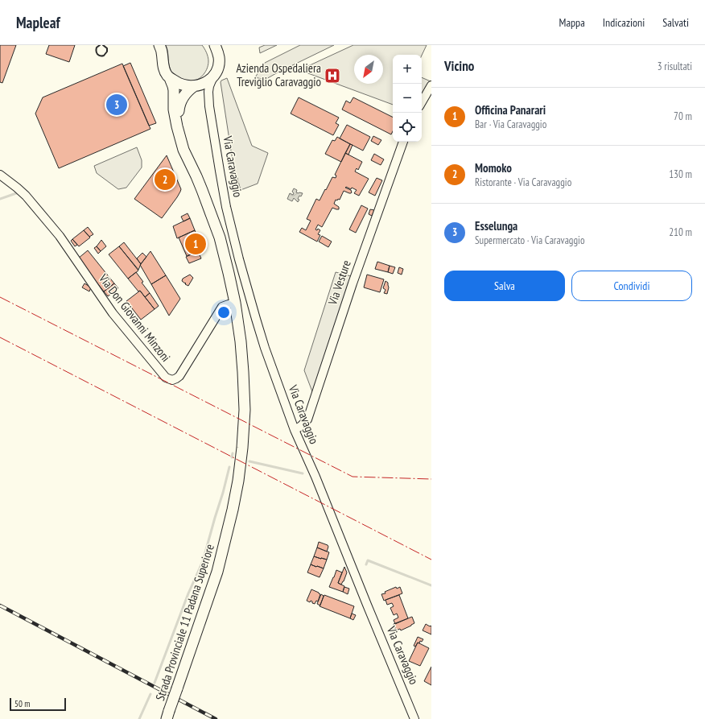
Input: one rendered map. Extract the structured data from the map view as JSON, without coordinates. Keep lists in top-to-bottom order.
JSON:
{
  "streets": {
    "main road": ["Via Caravaggio", "Strada Provinciale 11 Padana Superiore"],
    "street": ["Via Vesture", "Via Don Giovanni Minzoni"]
  },
  "crossings": [
    ["Via Caravaggio", "Via Vesture"],
    ["Via Don Giovanni Minzoni", "Strada Provinciale 11 Padana Superiore"]
  ],
  "places": {
    "hospital": ["Azienda Ospedaliera Treviglio Caravaggio"]
  },
  "scale_bar": "50 m",
  "north": "bottom left",
  "page": {
    "header": "Mapleaf",
    "nav": ["Mappa", "Indicazioni", "Salvati"],
    "heading": ["Vicino", "3 risultati"],
    "map_buttons": ["+", "−"],
    "list": [
      {
        "mark": "1",
        "name": "Officina Panarari",
        "note": "Bar · Via Caravaggio",
        "value": "70 m"
      },
      {
        "mark": "2",
        "name": "Momoko",
        "note": "Ristorante · Via Caravaggio",
        "value": "130 m"
      },
      {
        "mark": "3",
        "name": "Esselunga",
        "note": "Supermercato · Via Caravaggio",
        "value": "210 m"
      }
    ],
    "pins": ["3", "2", "1"],
    "buttons": ["Salva", "Condividi"],
    "scale": "50 m"
  }
}
